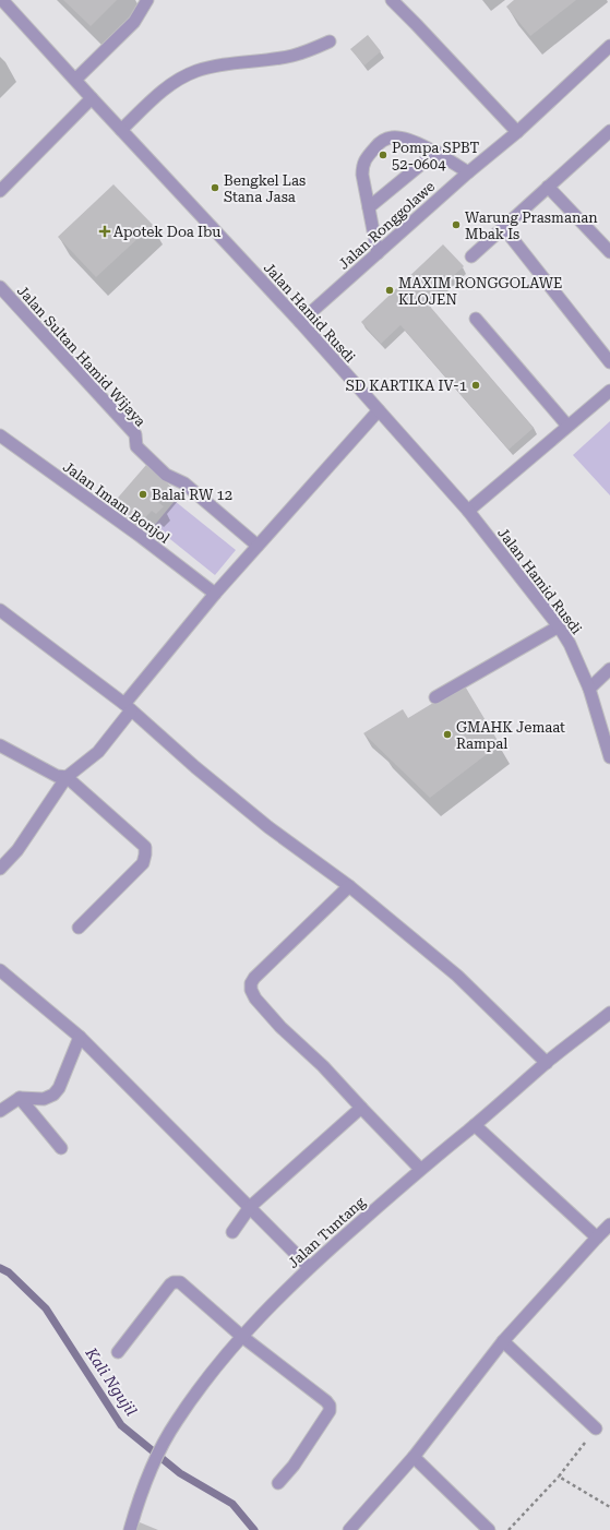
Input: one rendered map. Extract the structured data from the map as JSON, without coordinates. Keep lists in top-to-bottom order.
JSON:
{
  "streets": {
    "street": [
      "Jalan Ronggolawe",
      "Jalan Hamid Rusdi",
      "Jalan Sultan Hamid Wijaya",
      "Jalan Imam Bonjol",
      "Jalan Tuntang"
    ]
  },
  "crossings": [
    ["Jalan Ronggolawe", "Jalan Hamid Rusdi"]
  ],
  "water": ["Kali Ngujil"],
  "places": {
    "other": [
      "Pompa SPBT 52-0604",
      "Bengkel Las Stana Jasa",
      "Warung Prasmanan Mbak Is",
      "MAXIM RONGGOLAWE KLOJEN",
      "SD KARTIKA IV-1",
      "Balai RW 12",
      "GMAHK Jemaat Rampal"
    ],
    "health": ["Apotek Doa Ibu"]
  }
}
